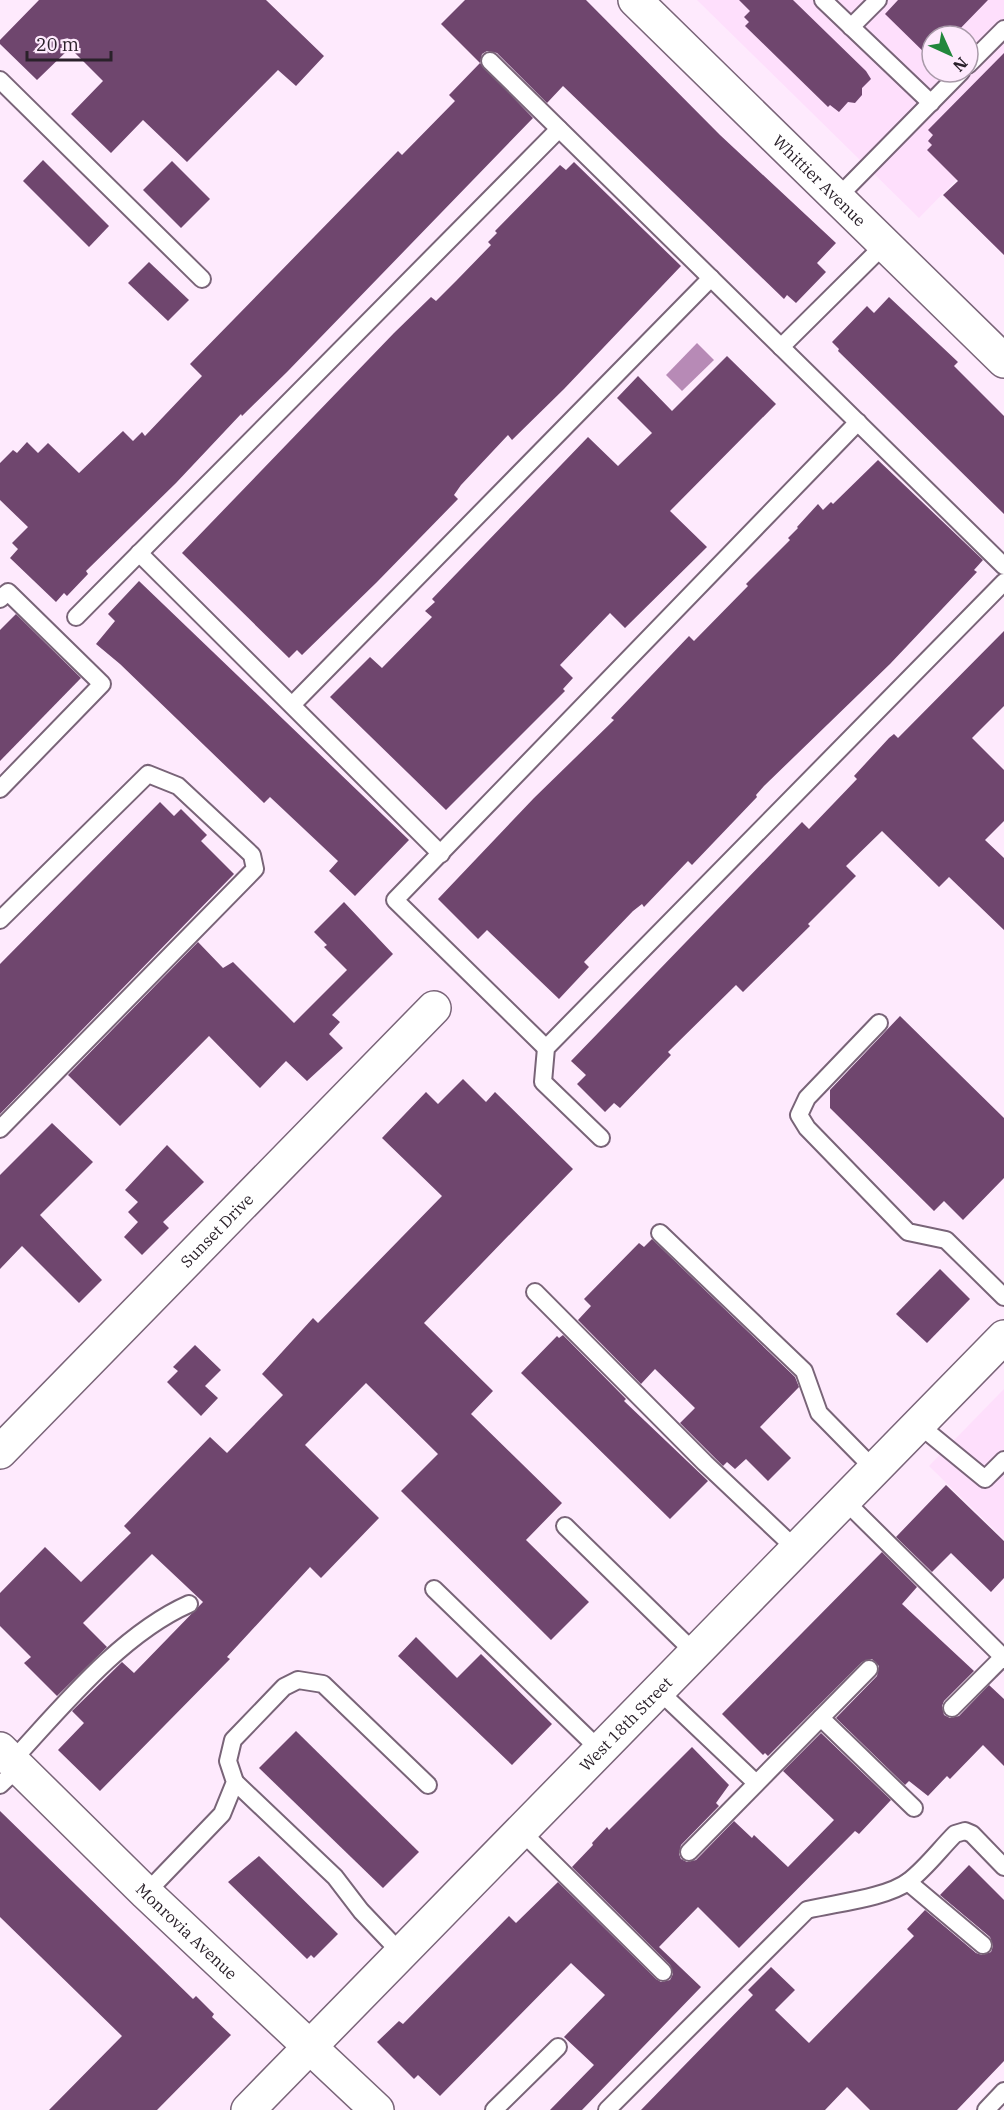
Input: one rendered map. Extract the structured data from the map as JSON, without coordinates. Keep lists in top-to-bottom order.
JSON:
{
  "streets": {
    "street": [
      "Whittier Avenue",
      "Sunset Drive",
      "West 18th Street",
      "Monrovia Avenue"
    ]
  },
  "crossings": [
    ["West 18th Street", "Monrovia Avenue"]
  ],
  "scale_bar": "20 m",
  "north": "bottom right"
}
